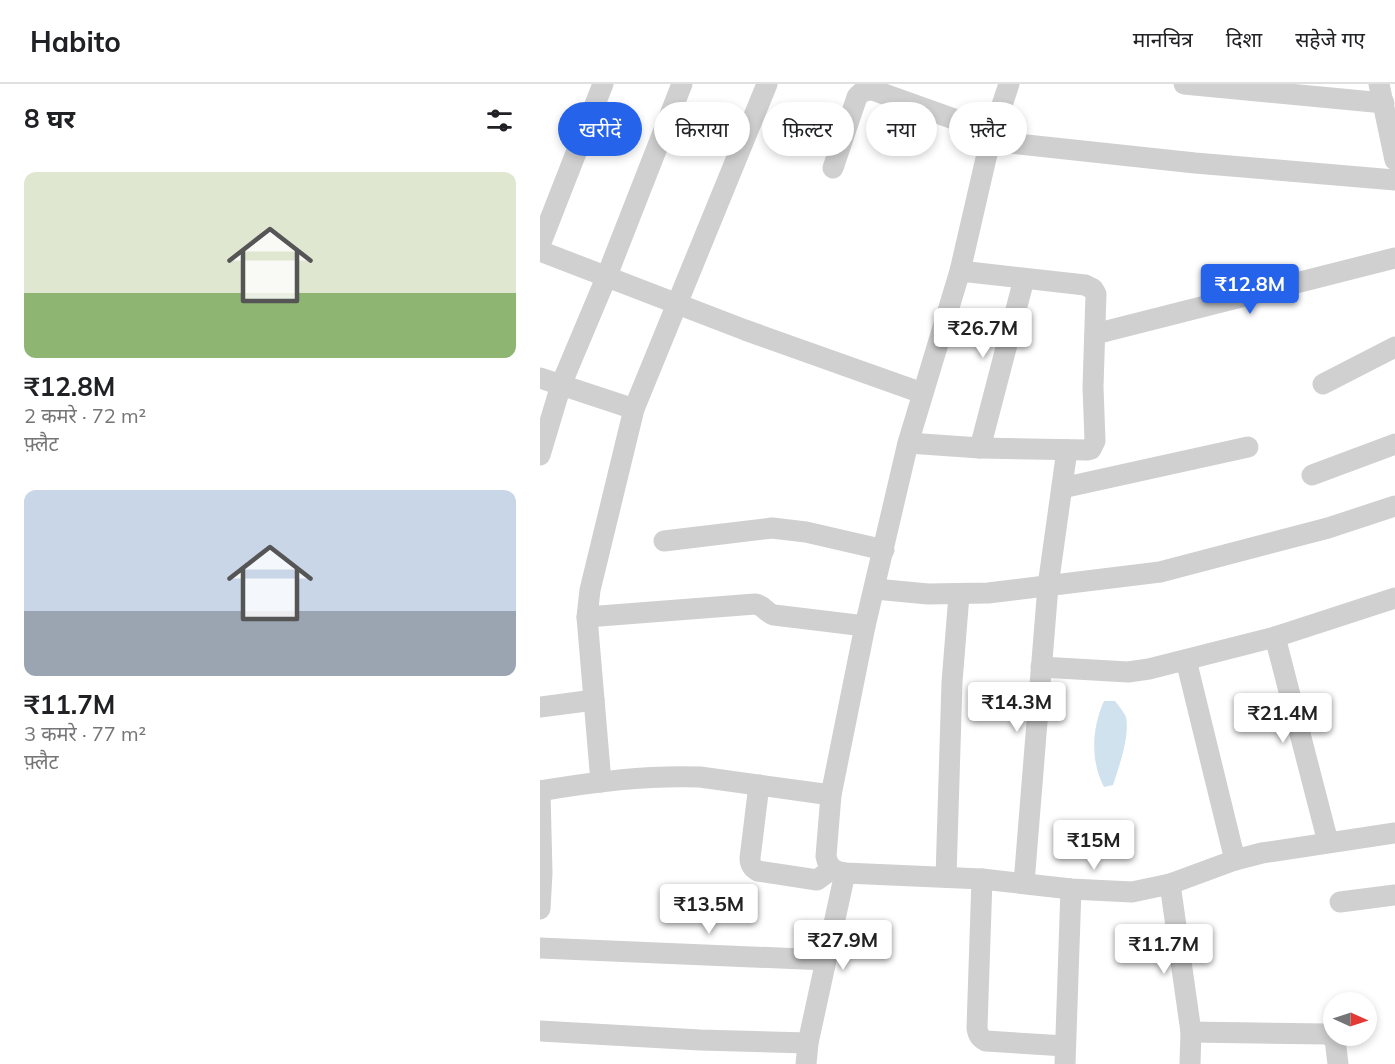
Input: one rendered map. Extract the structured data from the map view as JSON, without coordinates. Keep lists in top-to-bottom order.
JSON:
{
  "north": "right",
  "page": {
    "header": "Habito",
    "nav": ["मानचित्र", "दिशा", "सहेजे गए"],
    "heading": "8 घर",
    "chip": [
      "खरीदें",
      "किराया",
      "फ़िल्टर",
      "नया",
      "फ़्लैट"
    ],
    "list": [
      {
        "name": "₹12.8M",
        "note": "2 कमरे · 72 m² · फ़्लैट"
      },
      {
        "name": "₹11.7M",
        "note": "3 कमरे · 77 m² · फ़्लैट"
      }
    ],
    "price": [
      "₹12.8M",
      "₹26.7M",
      "₹14.3M",
      "₹21.4M",
      "₹15M",
      "₹13.5M",
      "₹27.9M",
      "₹11.7M"
    ]
  }
}
